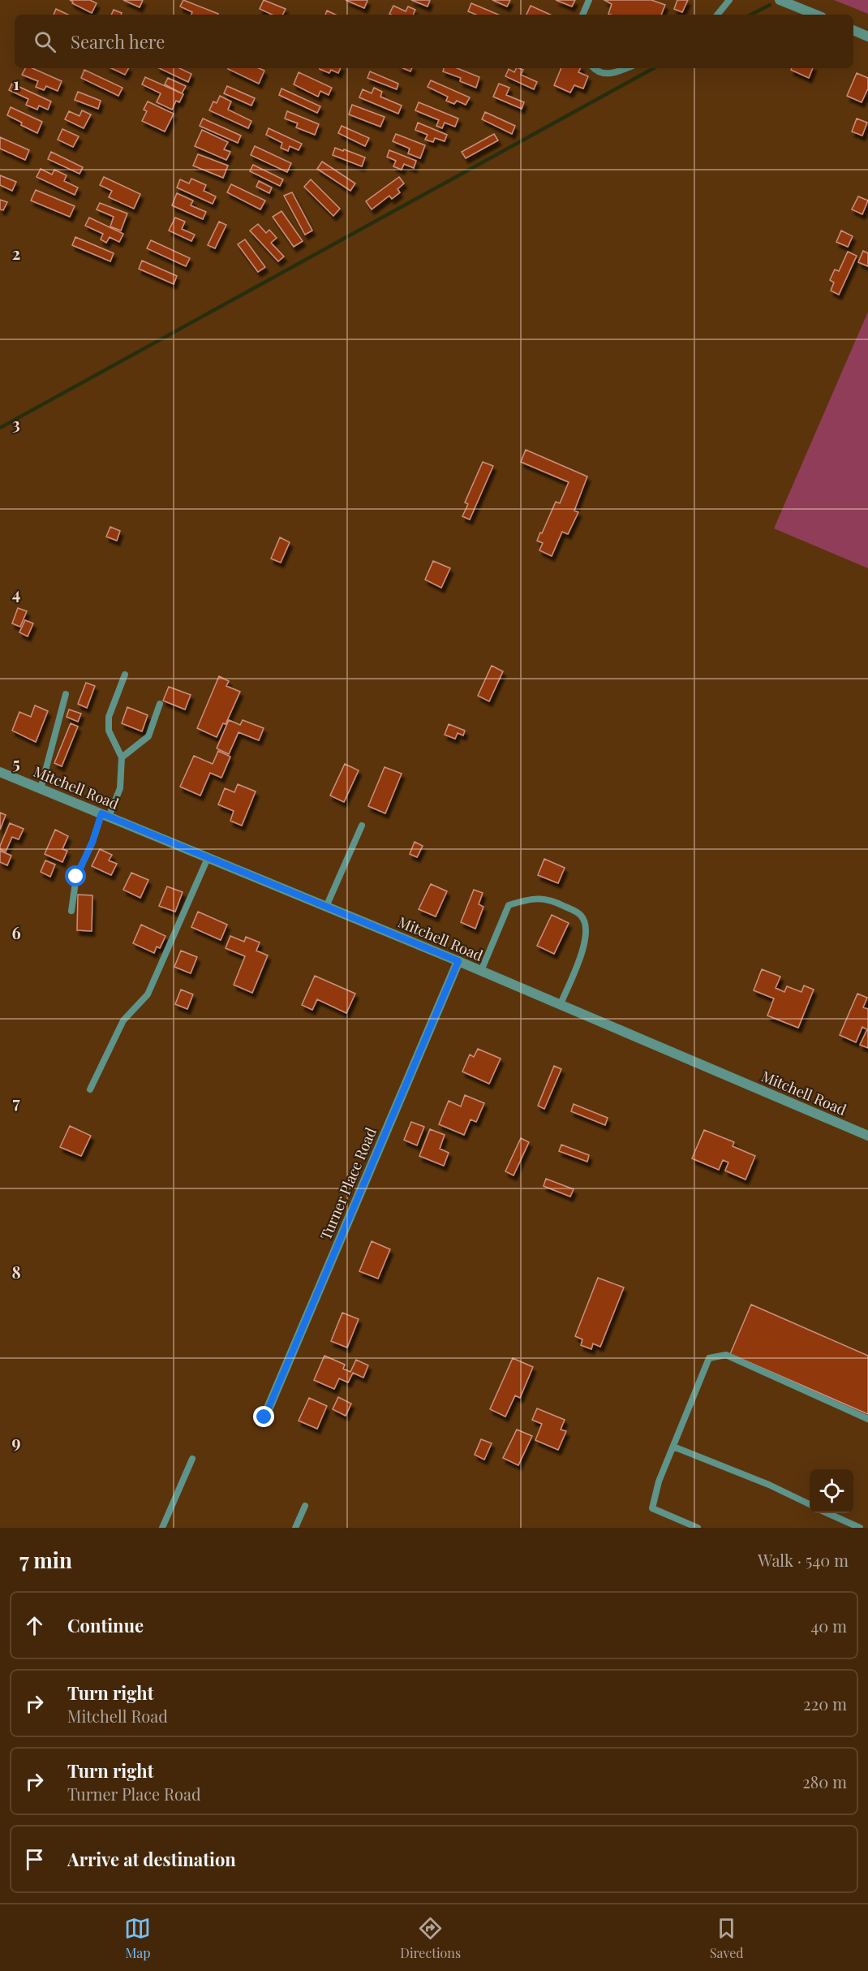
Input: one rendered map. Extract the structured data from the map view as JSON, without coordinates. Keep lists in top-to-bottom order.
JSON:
{
  "streets": {
    "street": ["Mitchell Road", "Turner Place Road"]
  },
  "crossings": [
    ["Mitchell Road", "Turner Place Road"]
  ],
  "page": {
    "search": "Search here",
    "heading": ["7 min", "Walk · 540 m"],
    "list": [
      ["Continue", "40 m"],
      ["Turn right", "Mitchell Road", "220 m"],
      ["Turn right", "Turner Place Road", "280 m"],
      "Arrive at destination"
    ],
    "nav": ["Map", "Directions", "Saved"]
  },
  "grid": {
    "rows": [
      "1",
      "2",
      "3",
      "4",
      "5",
      "6",
      "7",
      "8",
      "9"
    ]
  }
}
